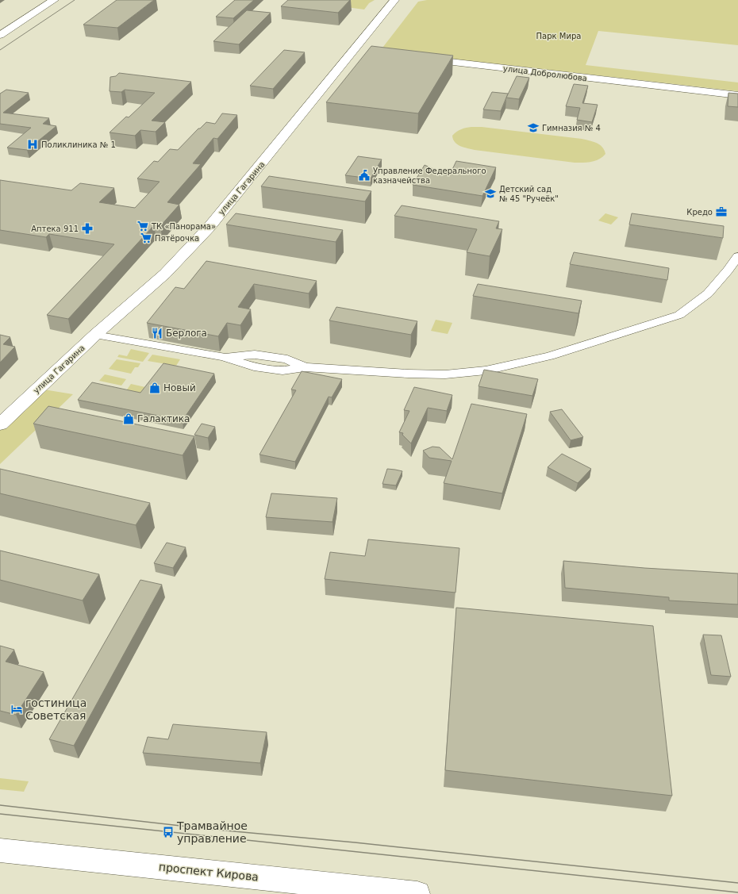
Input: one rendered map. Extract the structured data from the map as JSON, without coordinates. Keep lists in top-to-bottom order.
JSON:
{
  "streets": {
    "street": ["улица Добролюбова", "улица Гагарина", "проспект Кирова"]
  },
  "parks": ["Парк Мира"],
  "places": {
    "school or university": ["Гимназия № 4", "Детский сад № 45 \"Ручеёк\""],
    "hospital": ["Поликлиника № 1"],
    "public building": ["Управление Федерального казначейства"],
    "office": ["Кредо"],
    "supermarket": ["ТК «Панорама»", "Пятёрочка"],
    "pharmacy": ["Аптека 911"],
    "restaurant": ["Берлога"],
    "shop": ["Новый", "Галактика"],
    "hotel": ["гостиница Советская"],
    "bus stop": ["Трамвайное управление"]
  }
}
